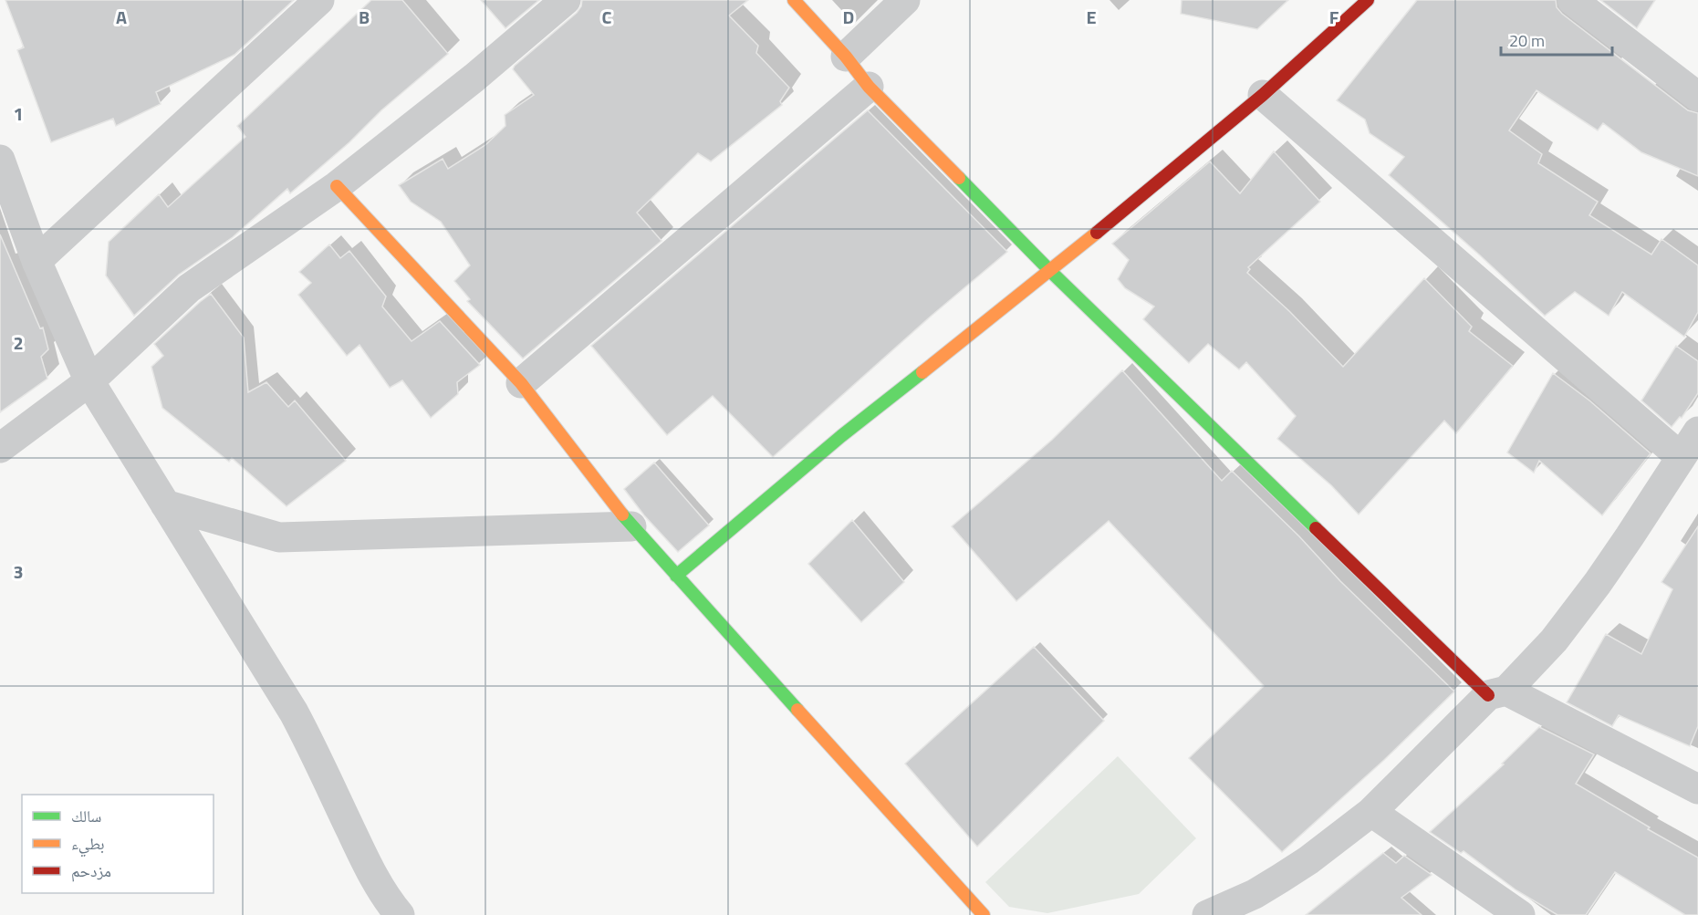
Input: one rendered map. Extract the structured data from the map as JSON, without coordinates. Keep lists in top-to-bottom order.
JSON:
{
  "legend": ["سالك", "بطيء", "مزدحم"],
  "scale_bar": "20 m",
  "grid": {
    "columns": [
      "A",
      "B",
      "C",
      "D",
      "E",
      "F"
    ],
    "rows": ["1", "2", "3"]
  }
}
